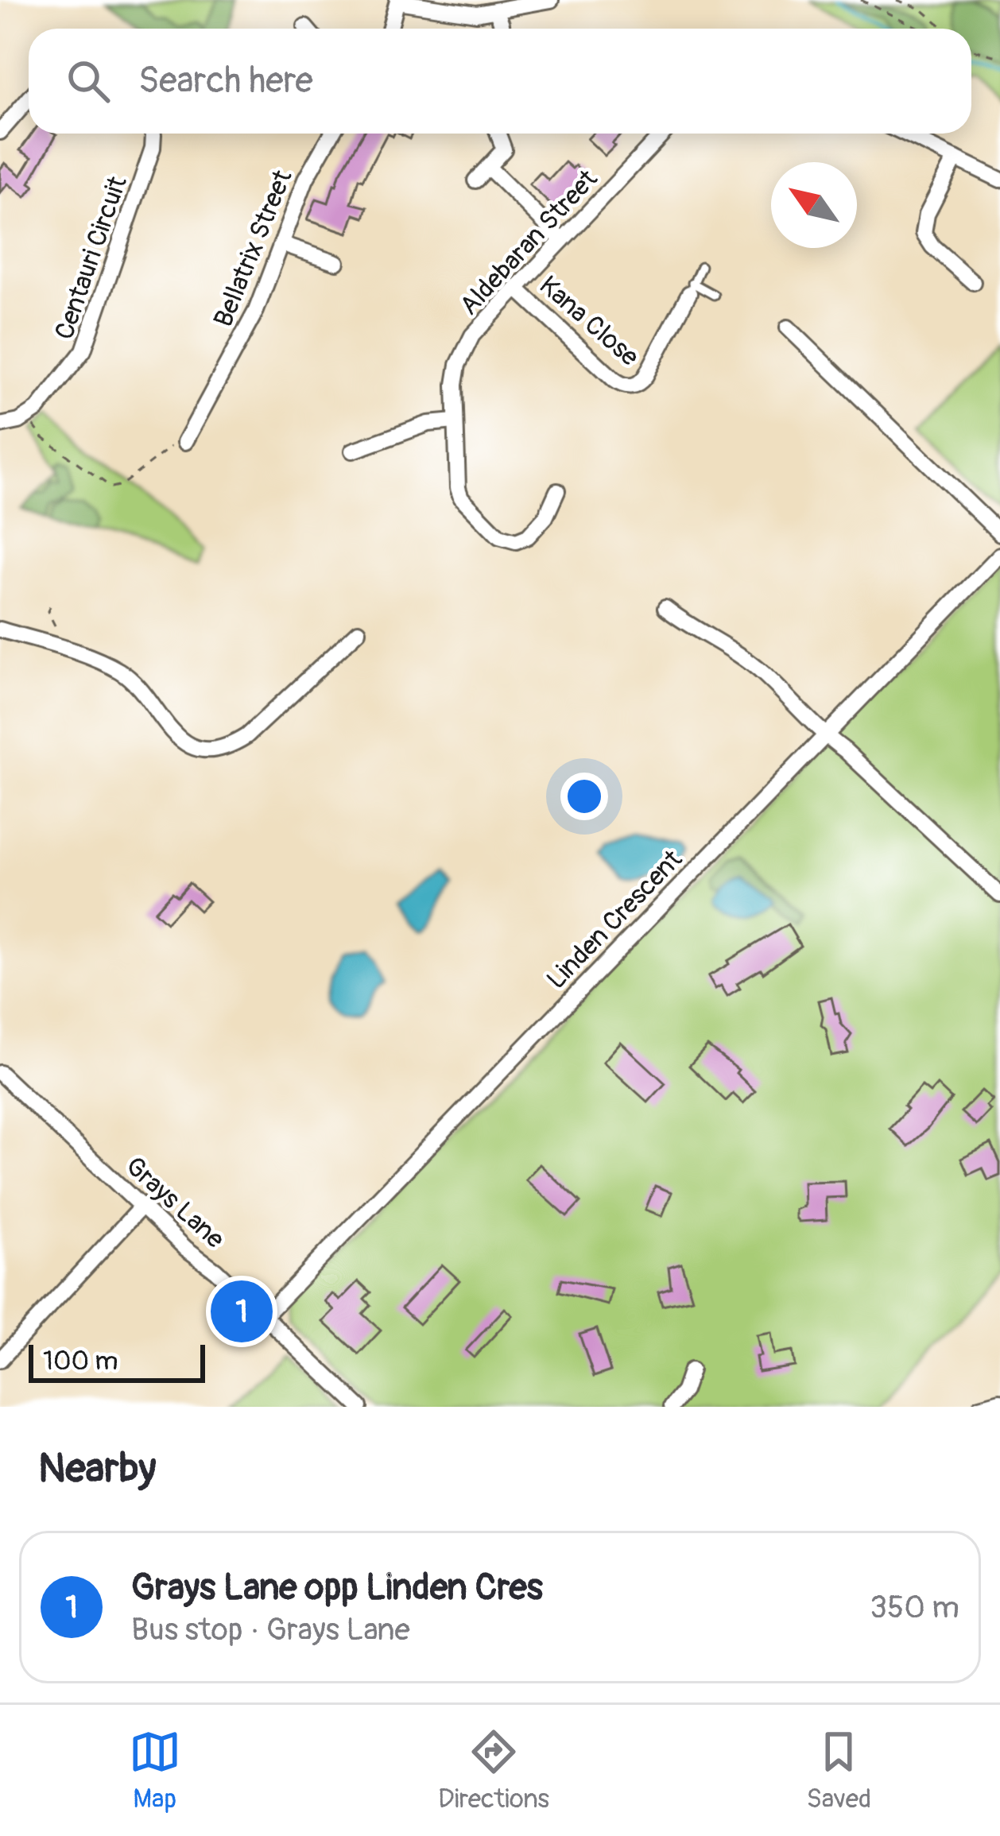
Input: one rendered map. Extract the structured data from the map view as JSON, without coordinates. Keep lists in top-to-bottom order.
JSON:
{
  "streets": {
    "street": [
      "Aldebaran Street",
      "Bellatrix Street",
      "Centauri Circuit",
      "Kana Close",
      "Linden Crescent",
      "Grays Lane"
    ]
  },
  "crossings": [
    ["Aldebaran Street", "Kana Close"],
    ["Linden Crescent", "Grays Lane"]
  ],
  "scale_bar": "100 m",
  "north": "top left",
  "page": {
    "search": "Search here",
    "pins": "1",
    "scale": "100 m",
    "heading": "Nearby",
    "list": [
      {
        "mark": "1",
        "name": "Grays Lane opp Linden Cres",
        "note": "Bus stop · Grays Lane",
        "value": "350 m"
      }
    ],
    "nav": ["Map", "Directions", "Saved"]
  }
}
